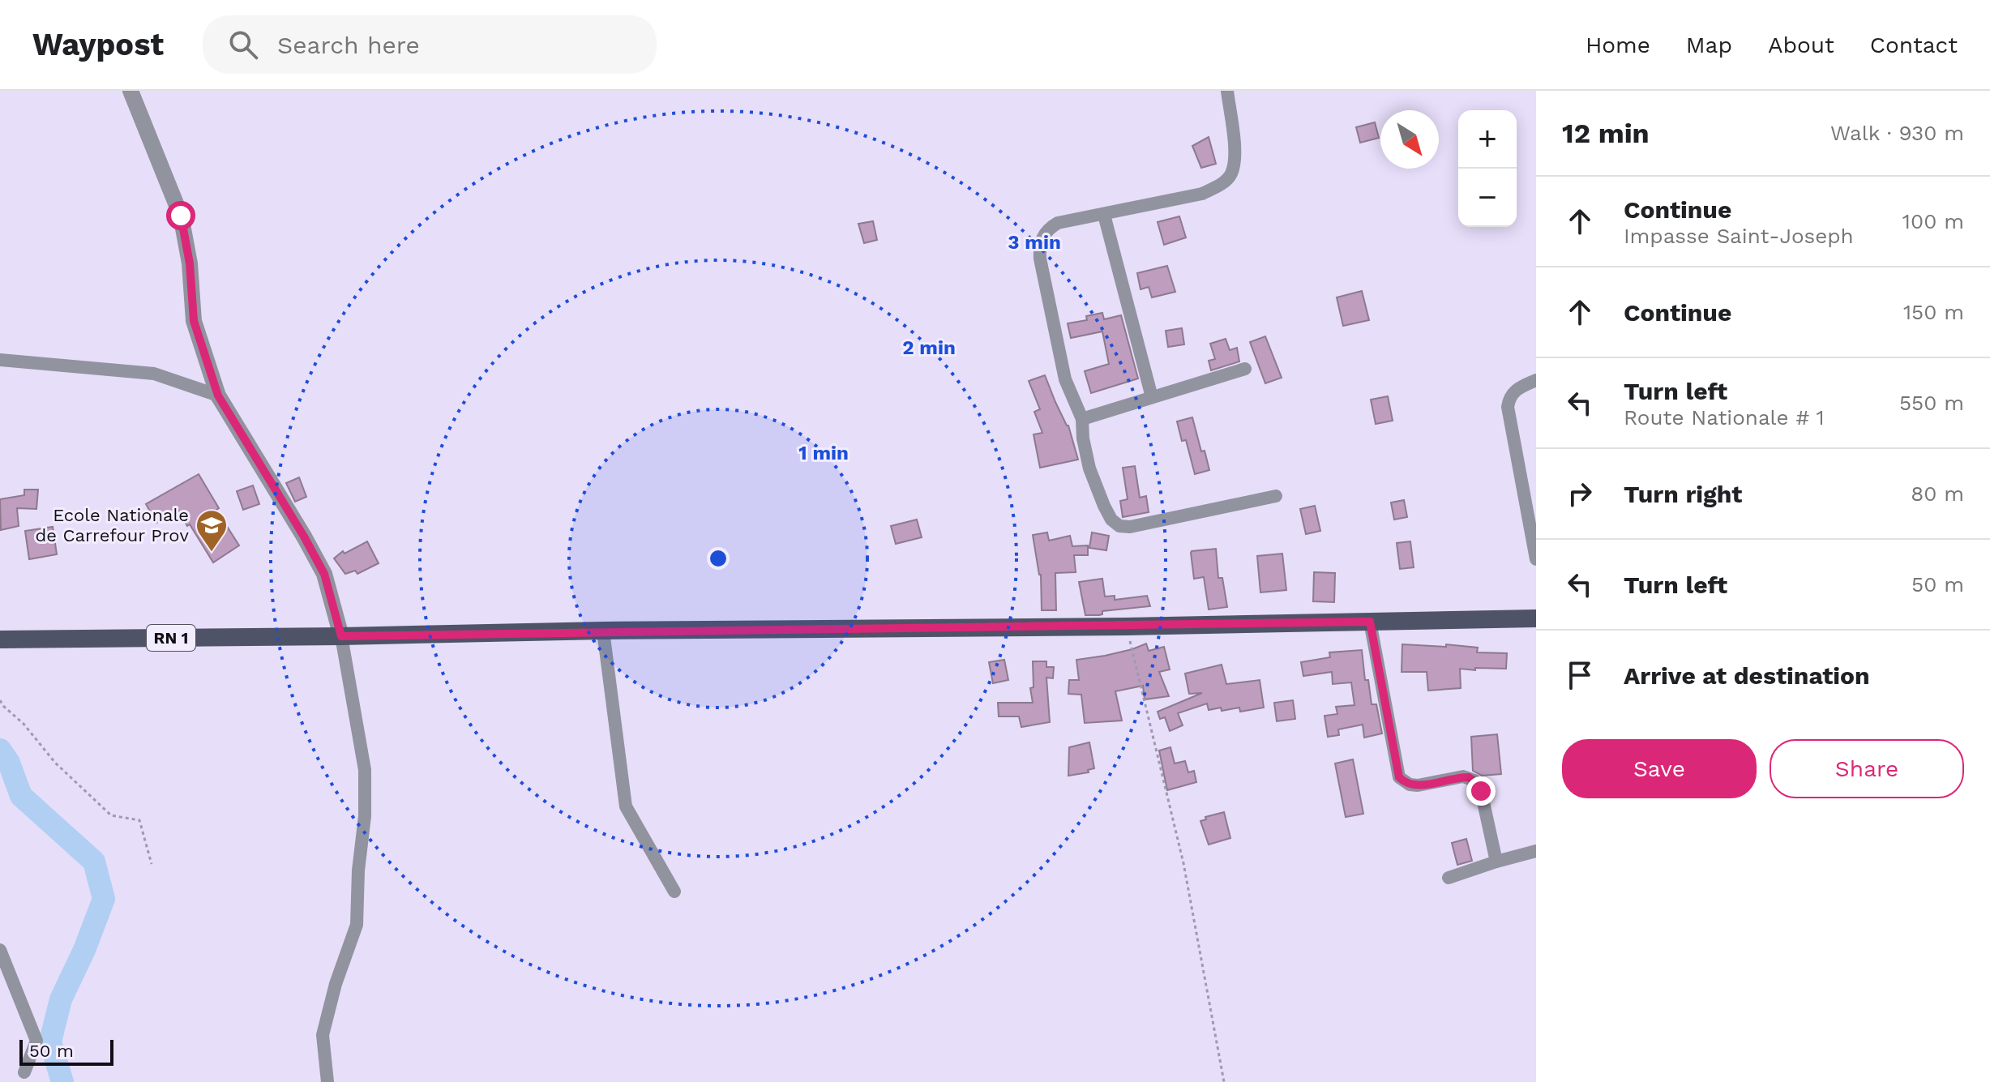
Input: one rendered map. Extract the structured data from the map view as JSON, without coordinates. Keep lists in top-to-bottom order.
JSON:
{
  "streets": {
    "main road": ["RN 1"]
  },
  "places": {
    "school or university": ["Ecole Nationale de Carrefour Prov"]
  },
  "scale_bar": "50 m",
  "north": "bottom right",
  "page": {
    "header": "Waypost",
    "search": "Search here",
    "nav": [
      "Home",
      "Map",
      "About",
      "Contact"
    ],
    "heading": ["12 min", "Walk · 930 m"],
    "map_buttons": ["+", "−"],
    "list": [
      ["Continue", "Impasse Saint-Joseph", "100 m"],
      ["Continue", "150 m"],
      ["Turn left", "Route Nationale # 1", "550 m"],
      ["Turn right", "80 m"],
      ["Turn left", "50 m"],
      "Arrive at destination"
    ],
    "buttons": ["Save", "Share"],
    "scale": "50 m"
  },
  "rings": ["3 min", "2 min", "1 min"]
}
